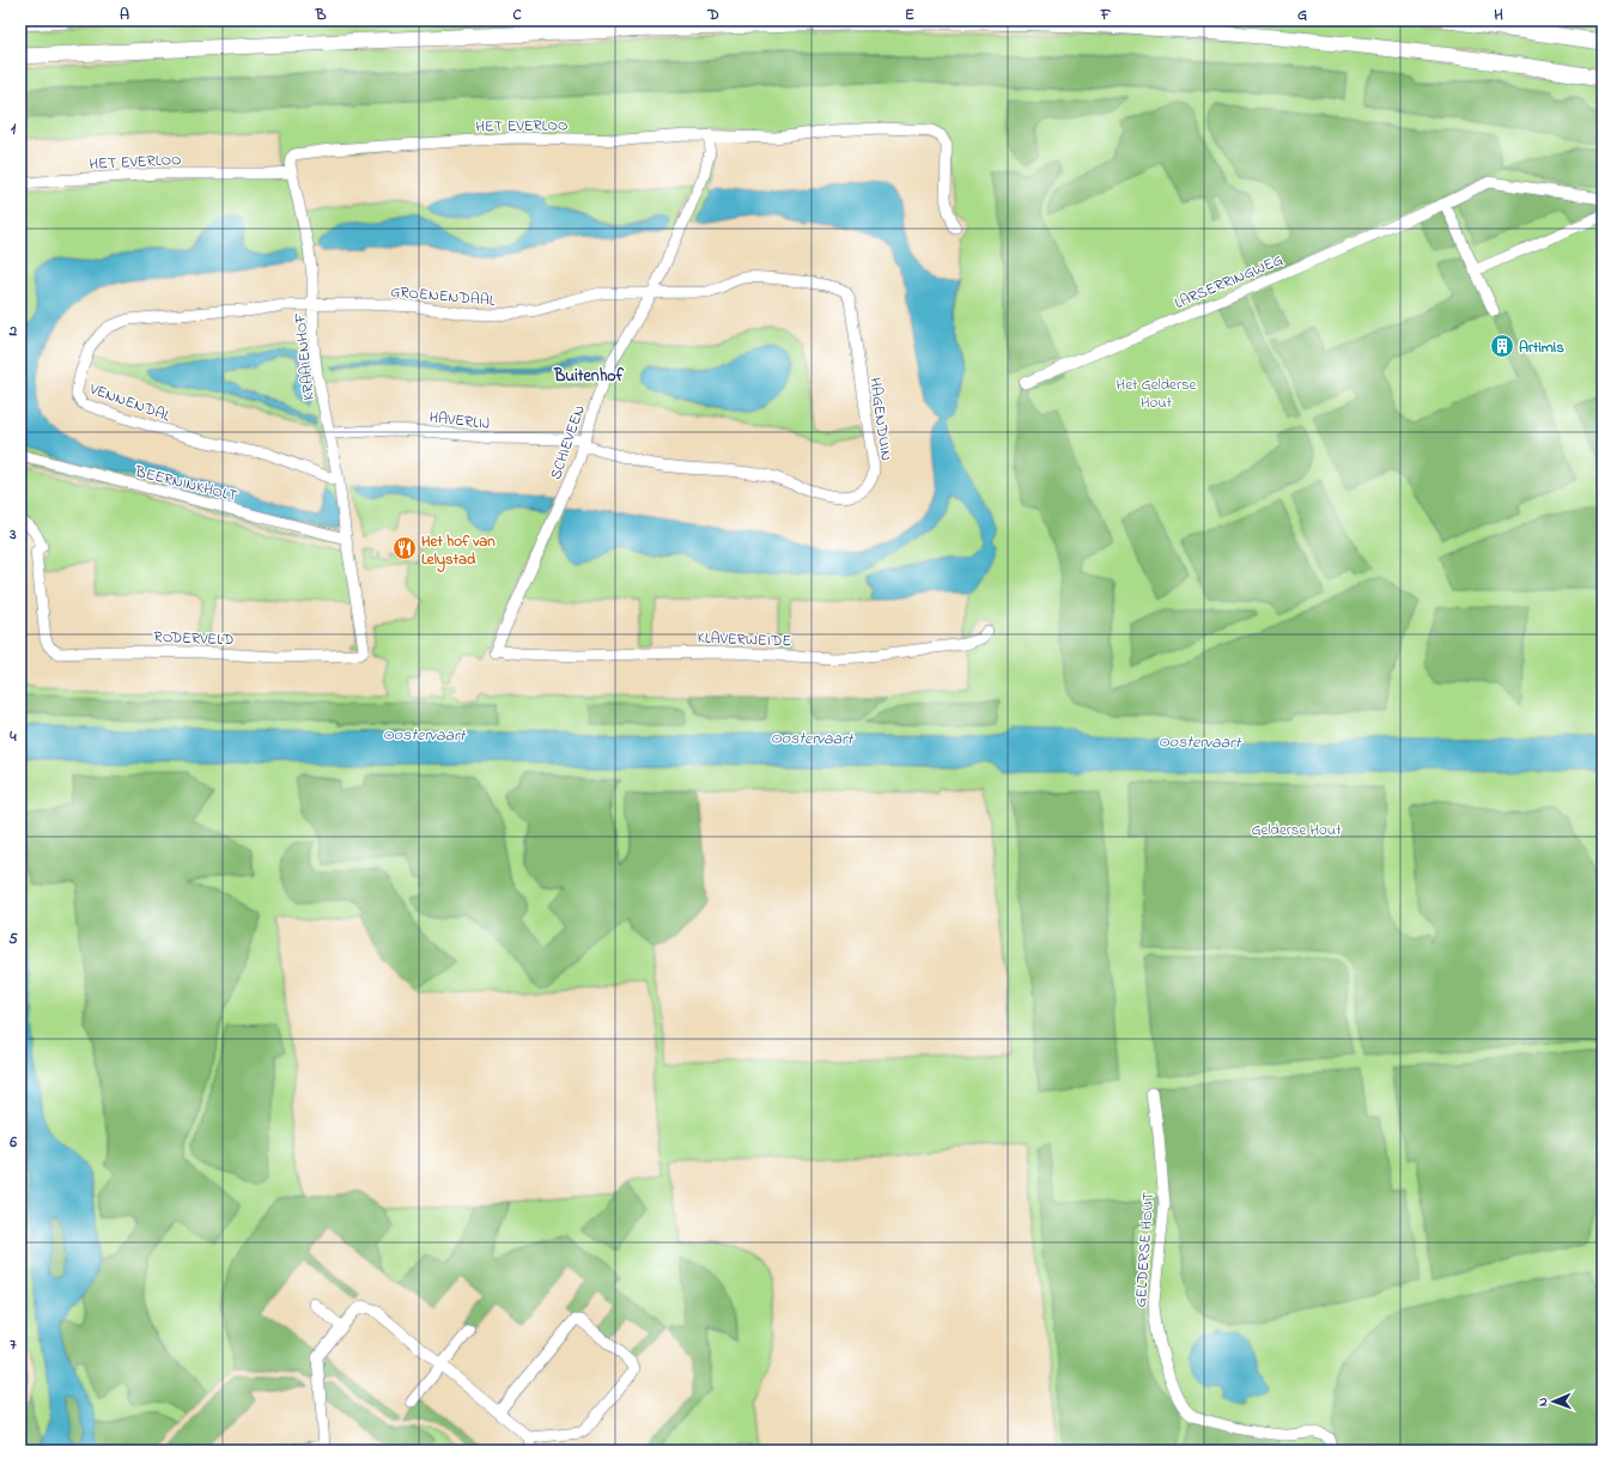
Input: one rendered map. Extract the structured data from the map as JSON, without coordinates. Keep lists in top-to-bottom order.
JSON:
{
  "streets": {
    "street": [
      "HET EVERLOO",
      "LARSERRINGWEG",
      "GROENENDAAL",
      "KRAAIENHOF",
      "VENNENDAL",
      "HAVERLIJ",
      "HAGENDUIN",
      "SCHIEVEEN",
      "BEERNINKHOLT",
      "RODERVELD",
      "KLAVERWEIDE",
      "GELDERSE HOUT"
    ]
  },
  "crossings": [
    ["HET EVERLOO", "KRAAIENHOF"],
    ["HET EVERLOO", "SCHIEVEEN"],
    ["GROENENDAAL", "KRAAIENHOF"],
    ["GROENENDAAL", "VENNENDAL"],
    ["GROENENDAAL", "HAGENDUIN"],
    ["GROENENDAAL", "SCHIEVEEN"],
    ["KRAAIENHOF", "VENNENDAL"],
    ["KRAAIENHOF", "HAVERLIJ"],
    ["KRAAIENHOF", "BEERNINKHOLT"],
    ["KRAAIENHOF", "RODERVELD"],
    ["HAVERLIJ", "HAGENDUIN"],
    ["HAVERLIJ", "SCHIEVEEN"],
    ["HAGENDUIN", "SCHIEVEEN"],
    ["SCHIEVEEN", "KLAVERWEIDE"],
    ["BEERNINKHOLT", "RODERVELD"]
  ],
  "districts": ["Buitenhof"],
  "water": ["Oostervaart"],
  "parks": ["Het Gelderse Hout", "Gelderse Hout"],
  "places": {
    "building": ["Artimis"],
    "restaurant": ["Het hof van Lelystad"]
  },
  "north": "left",
  "grid": {
    "columns": [
      "A",
      "B",
      "C",
      "D",
      "E",
      "F",
      "G",
      "H"
    ],
    "rows": [
      "1",
      "2",
      "3",
      "4",
      "5",
      "6",
      "7"
    ]
  }
}
